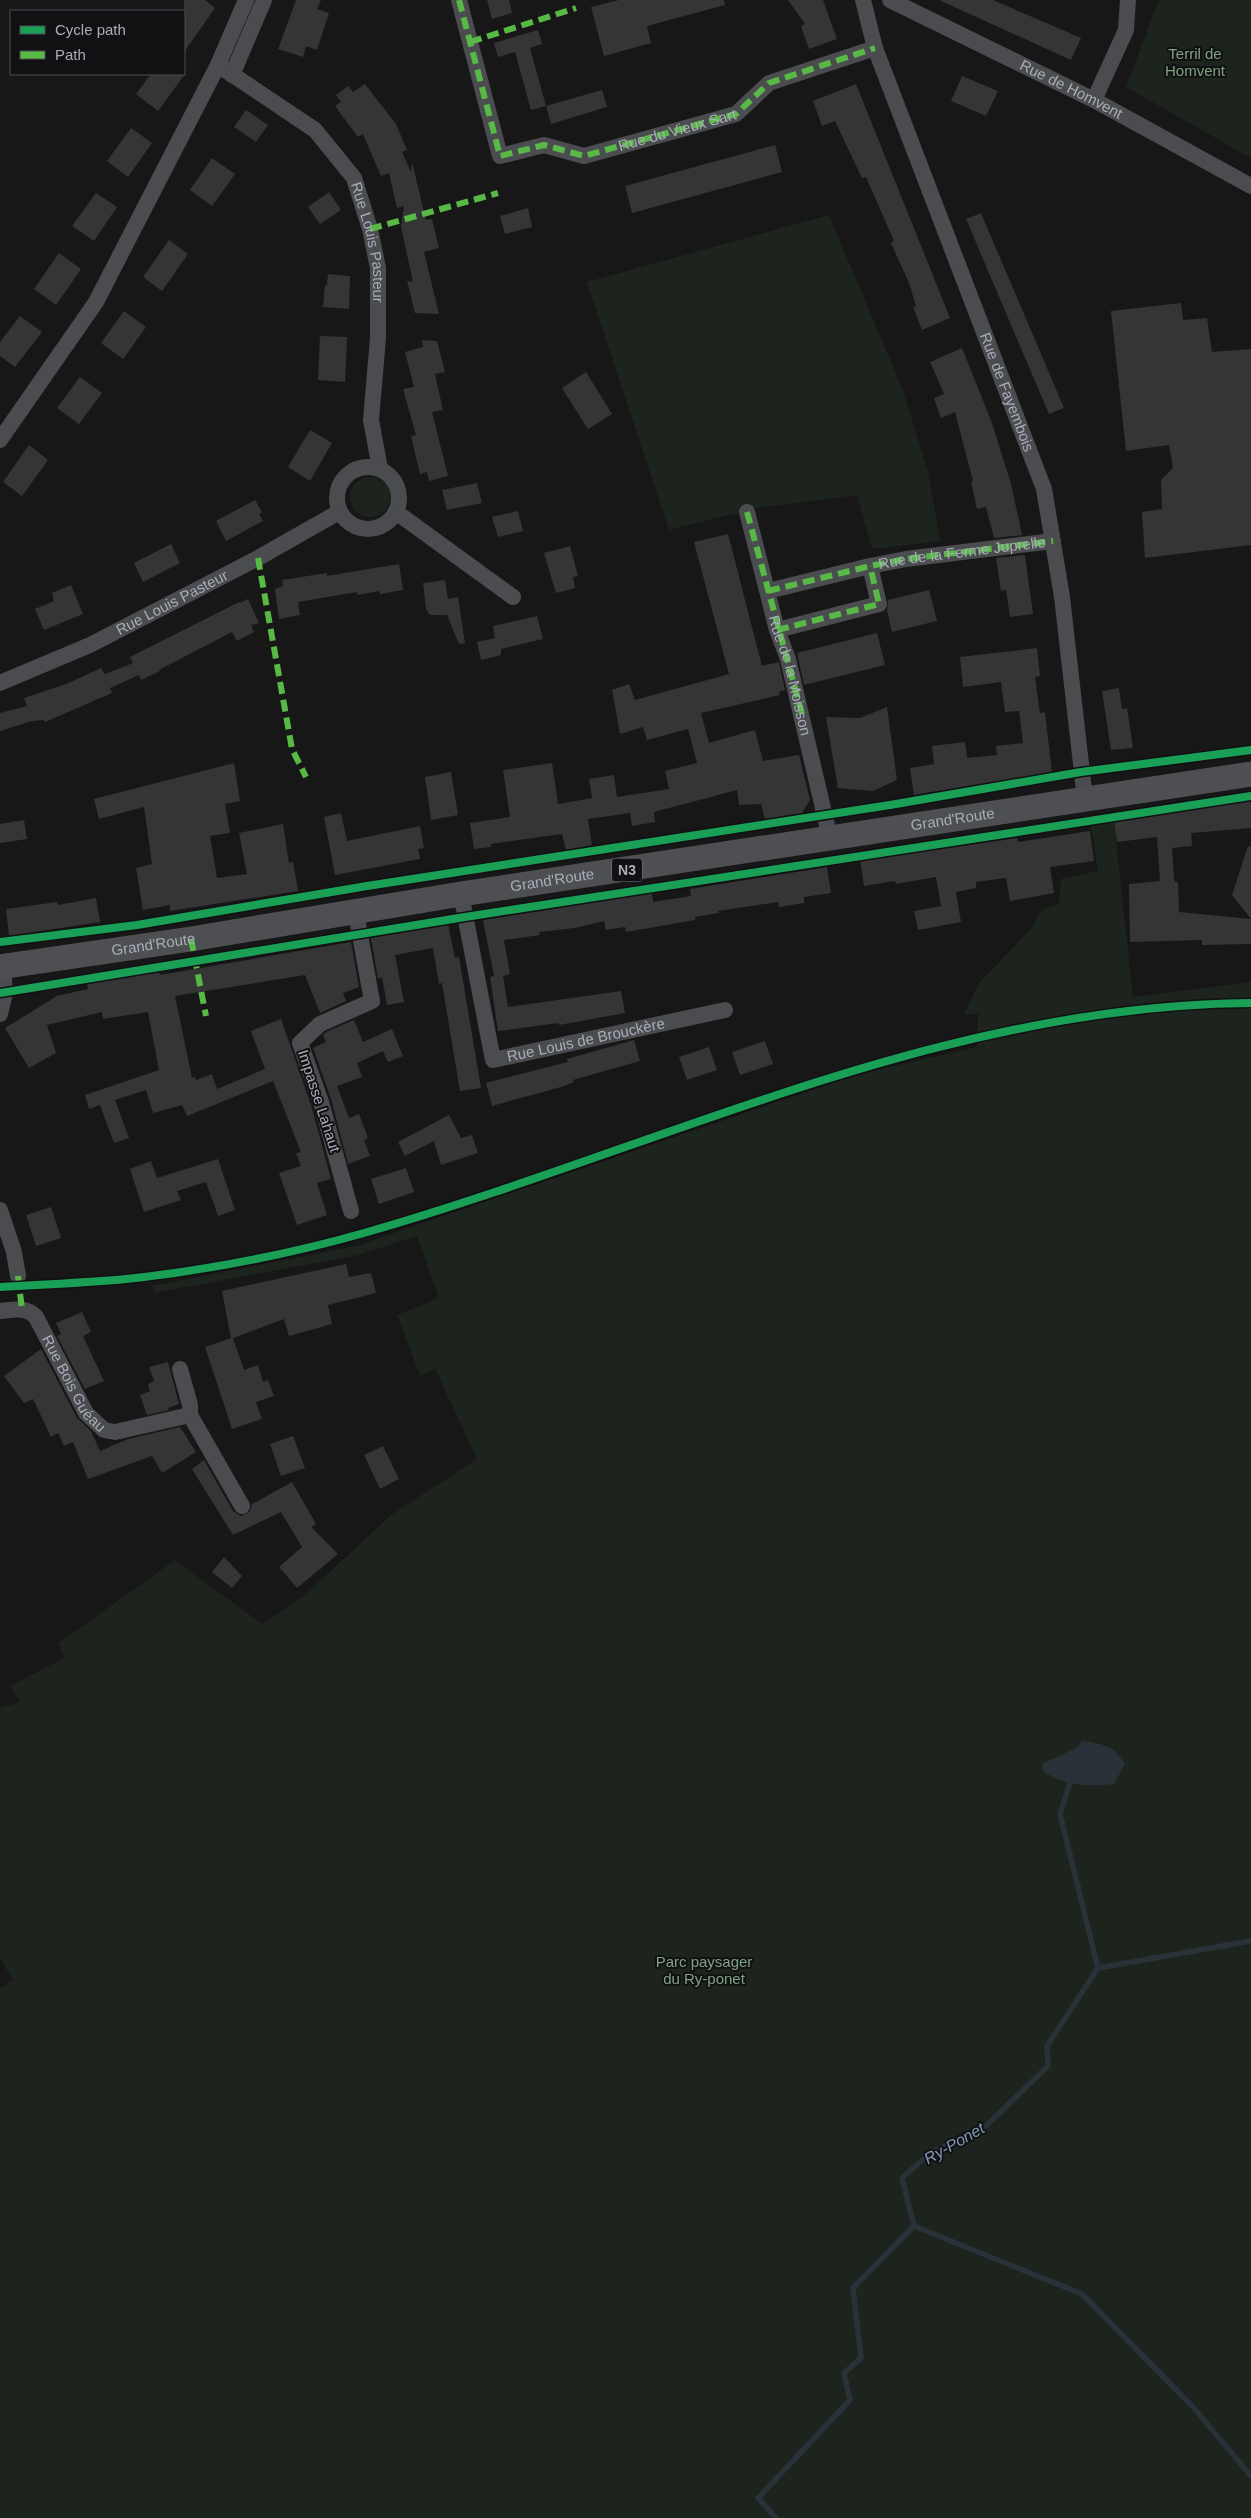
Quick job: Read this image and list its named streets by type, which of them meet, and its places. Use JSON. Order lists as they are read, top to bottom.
{
  "streets": {
    "main road": ["Grand'Route", "N3"],
    "street": [
      "Rue de Homvent",
      "Rue du Vieux Sart",
      "Rue Louis Pasteur",
      "Rue de Fayembois",
      "Rue de la Ferme Juprelle",
      "Rue de la Moisson",
      "Rue Louis de Brouckère",
      "Impasse Lahaut",
      "Rue Bois Guéau"
    ]
  },
  "crossings": [
    ["Rue du Vieux Sart", "Rue de Fayembois"],
    ["Rue de Fayembois", "Rue de la Ferme Juprelle"],
    ["Rue de Fayembois", "Grand'Route"],
    ["Rue de la Ferme Juprelle", "Rue de la Moisson"],
    ["Rue de la Moisson", "Grand'Route"],
    ["Grand'Route", "Rue Louis de Brouckère"],
    ["Grand'Route", "Impasse Lahaut"]
  ],
  "water": ["Ry-Ponet"],
  "parks": ["Terril de Homvent", "Parc paysager du Ry-ponet"],
  "legend": ["Cycle path", "Path"]
}
